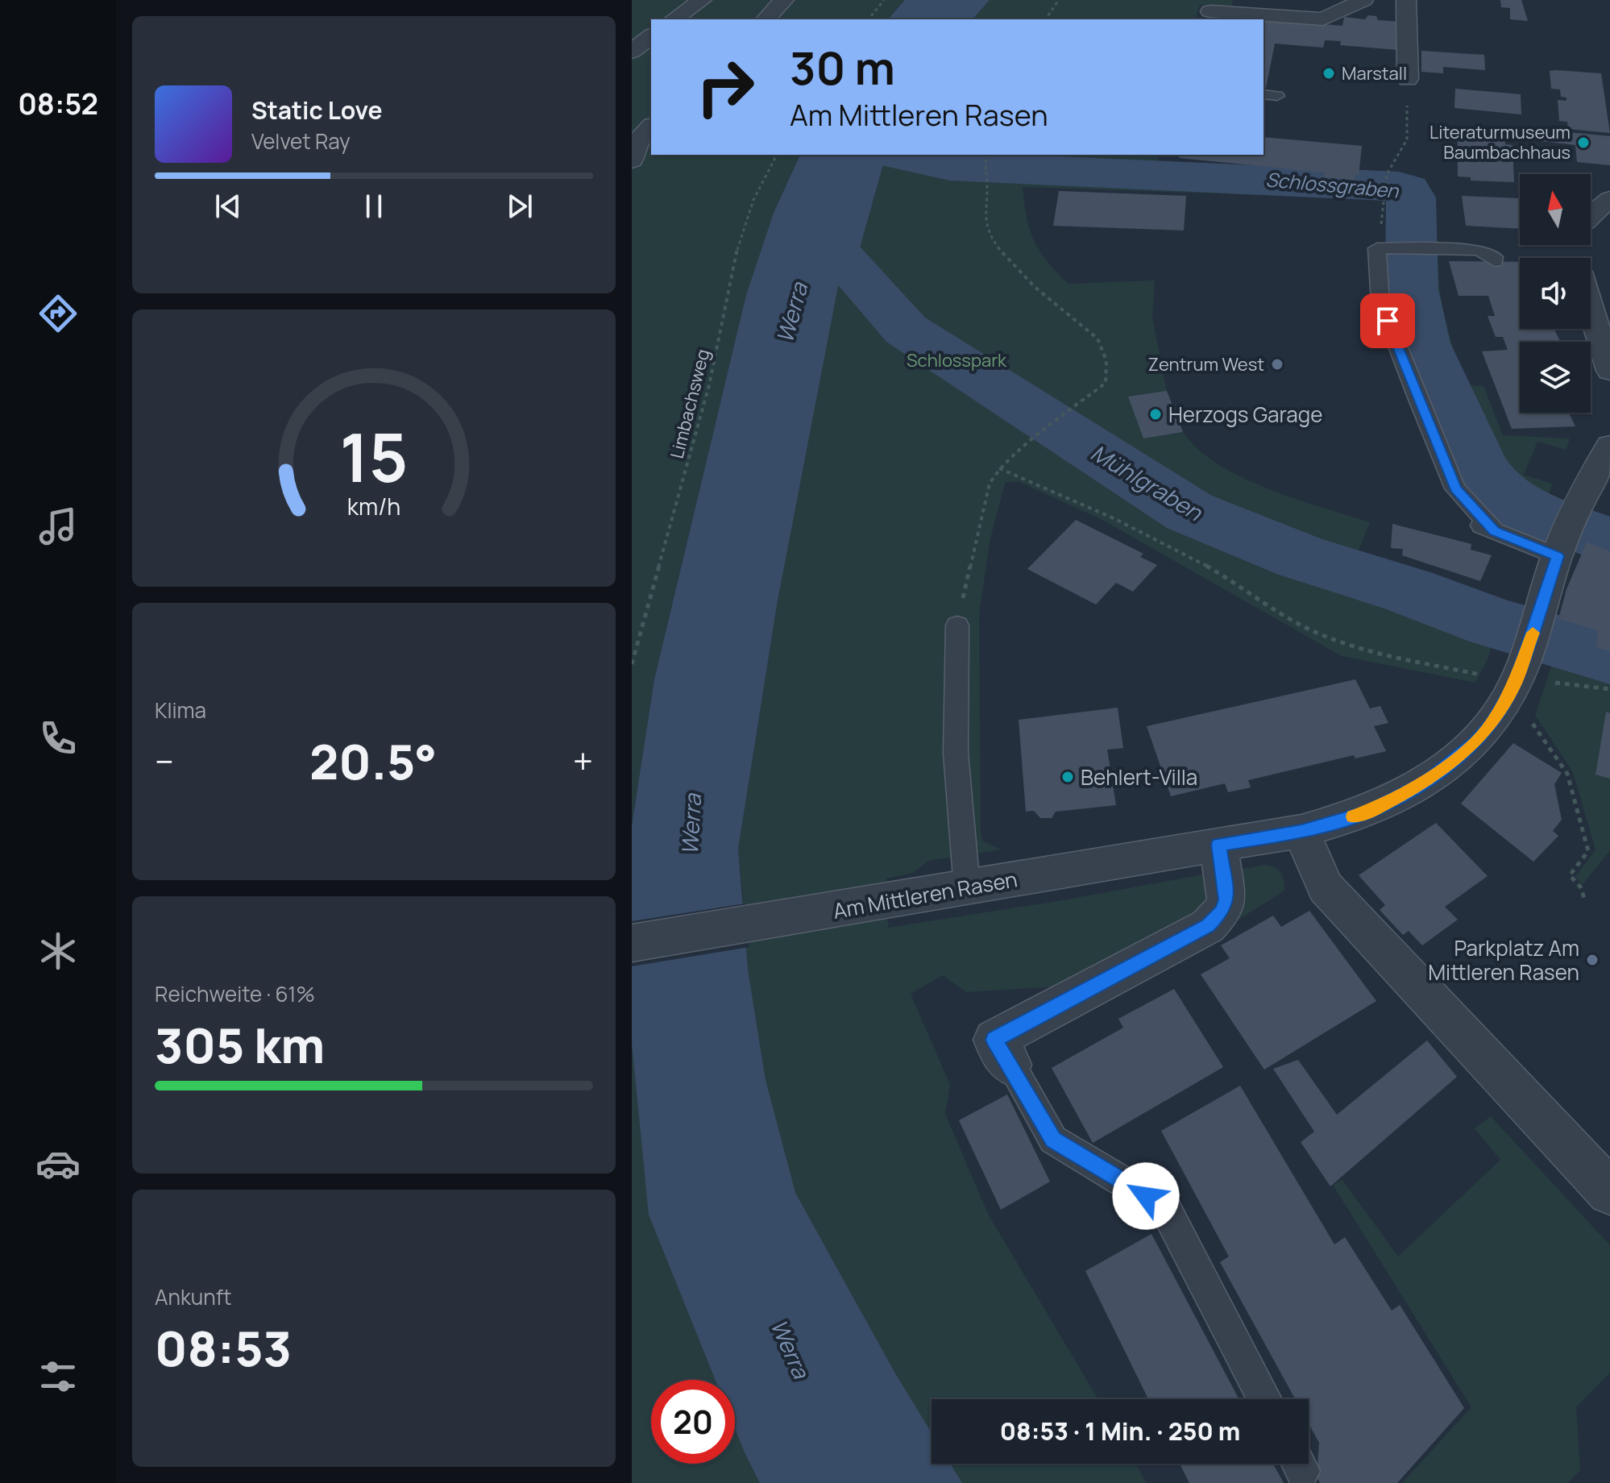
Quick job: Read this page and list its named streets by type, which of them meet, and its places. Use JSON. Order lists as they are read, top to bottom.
{
  "streets": {
    "street": ["Am Mittleren Rasen"],
    "path": ["Limbachsweg"]
  },
  "water": ["Schlossgraben", "Werra", "Mühlgraben"],
  "parks": ["Schlosspark"],
  "places": [
    "Marstall",
    "Literaturmuseum Baumbachhaus",
    "Zentrum West",
    "Herzogs Garage",
    "Behlert-Villa",
    "Parkplatz Am Mittleren Rasen"
  ],
  "north": "top",
  "page": {
    "tabs": "08:52",
    "turn": ["30 m", "Am Mittleren Rasen"],
    "song": ["Static Love", "Velvet Ray"],
    "tile": [
      "Klima",
      ["Reichweite · 61%", "305 km"],
      ["Ankunft", "08:53"]
    ],
    "heat": ["−", "20.5°", "+"],
    "limit": "20",
    "trip": "08:53 · 1 Min. · 250 m",
    "gauge": ["15", "km/h"]
  }
}
